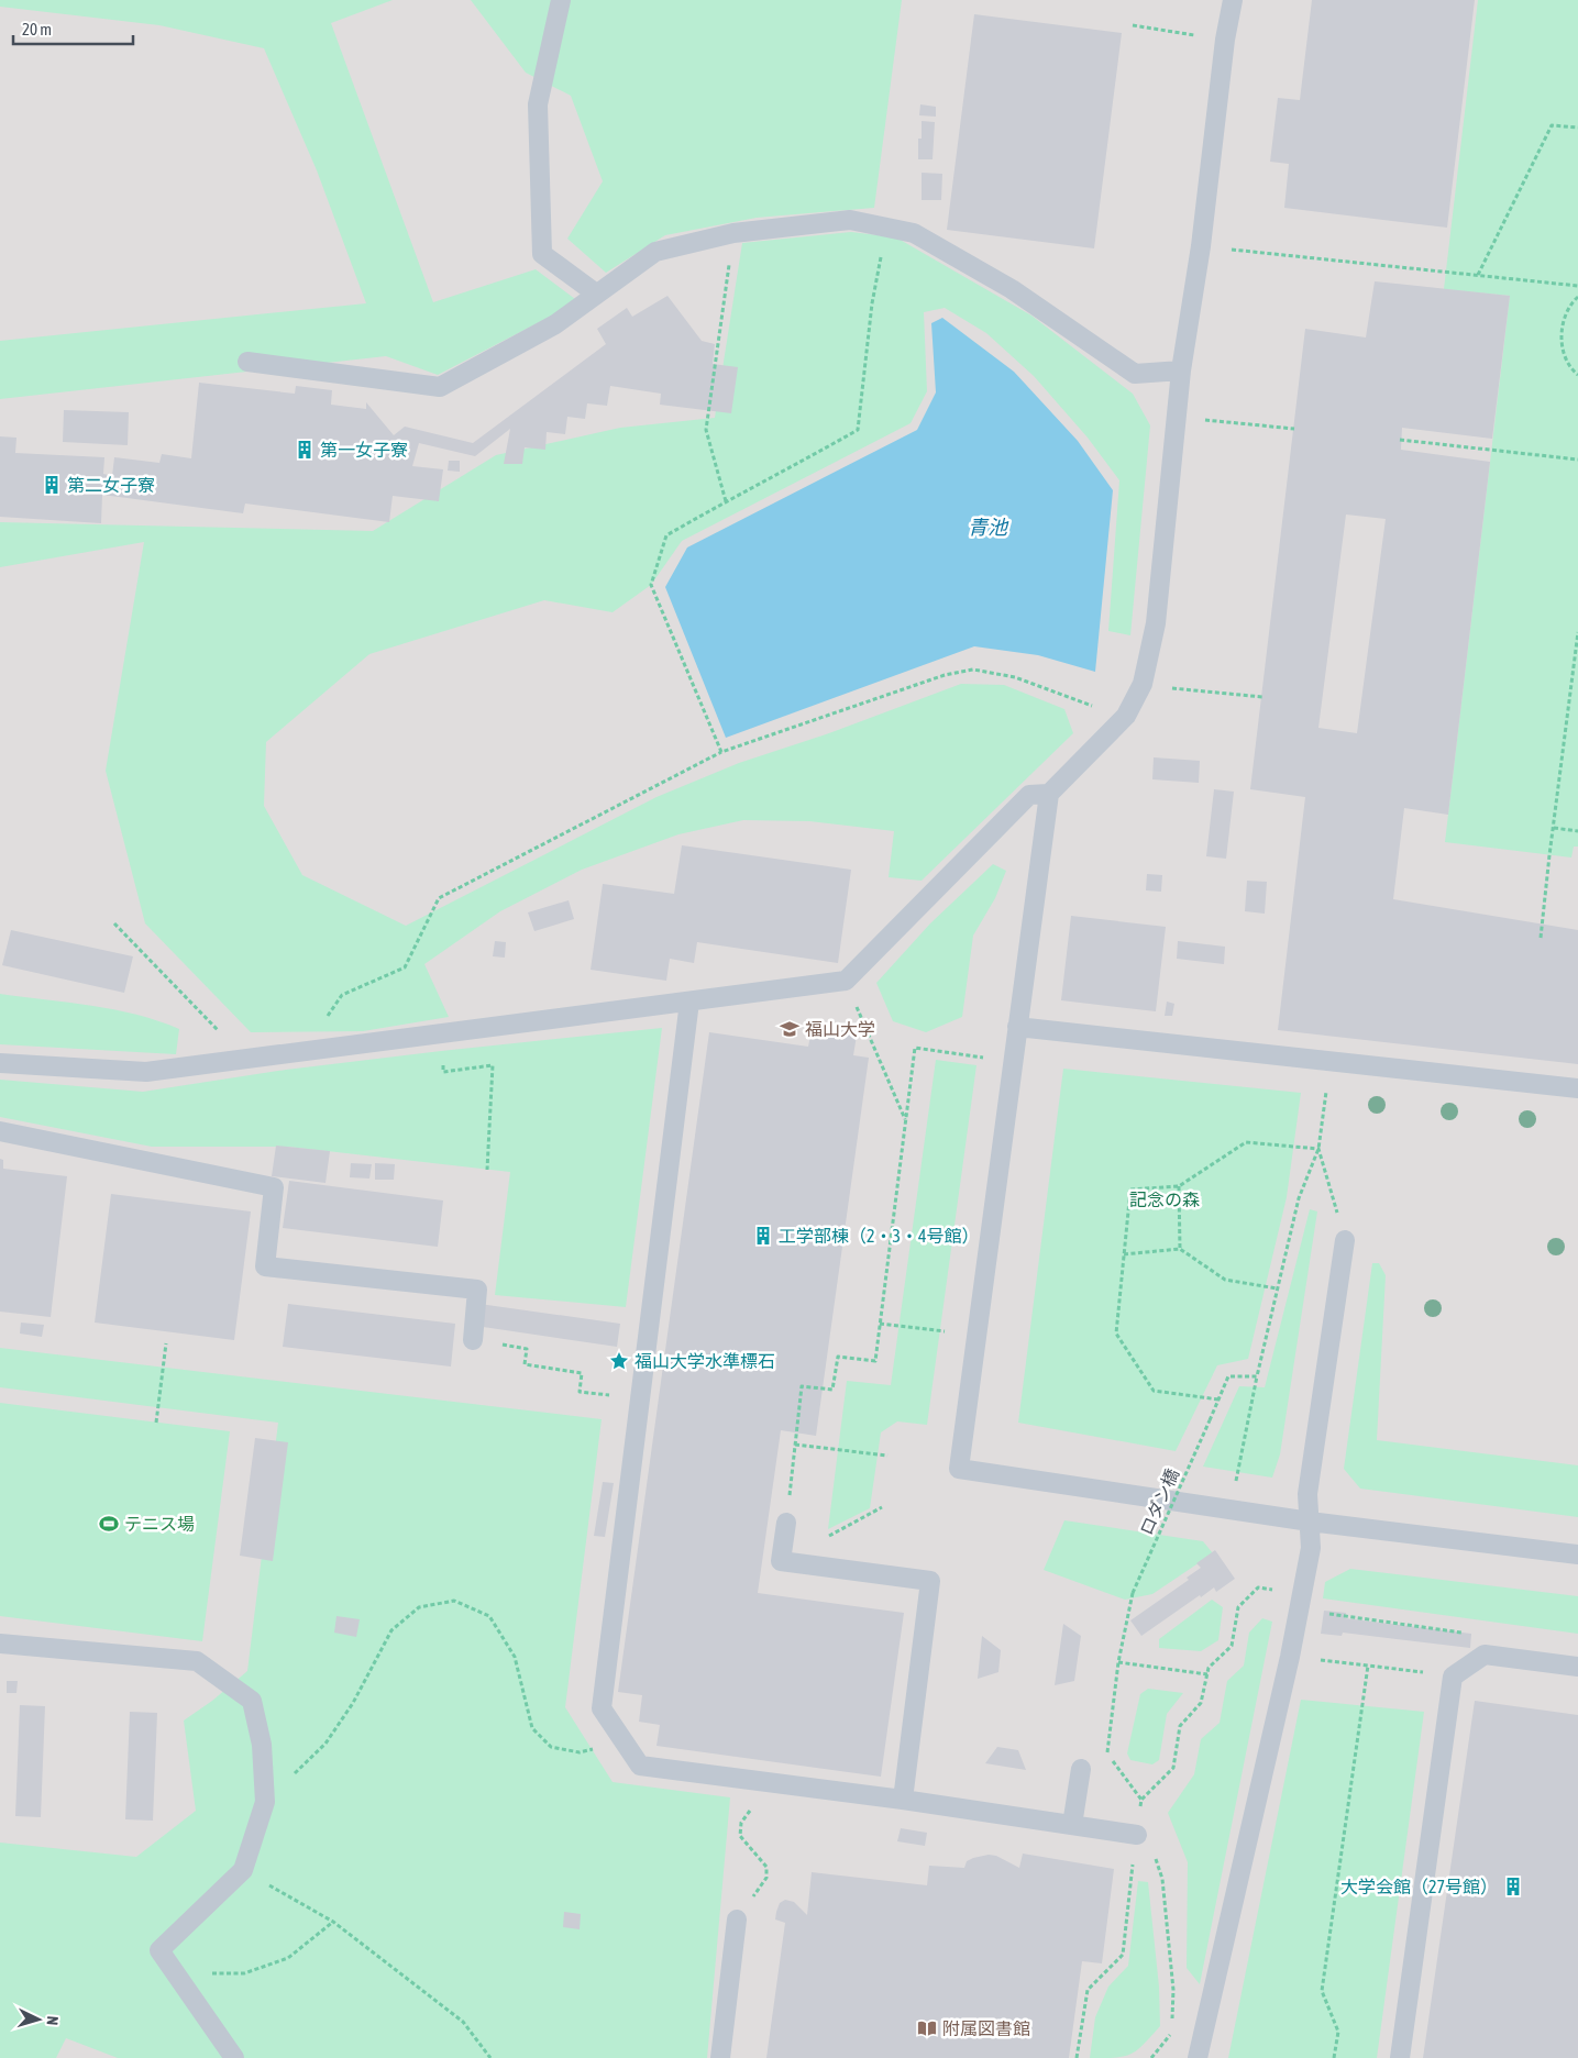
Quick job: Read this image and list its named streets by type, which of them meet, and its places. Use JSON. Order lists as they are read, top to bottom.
{
  "streets": {
    "path": ["ロダン橋"]
  },
  "water": ["青池"],
  "parks": ["記念の森"],
  "places": {
    "building": [
      "第一女子寮",
      "第二女子寮",
      "工学部棟（2・3・4号館）",
      "大学会館（27号館）"
    ],
    "school or university": ["福山大学"],
    "place": ["福山大学水準標石"],
    "sports": ["テニス場"],
    "library": ["附属図書館"]
  },
  "scale_bar": "20 m",
  "north": "right"
}
